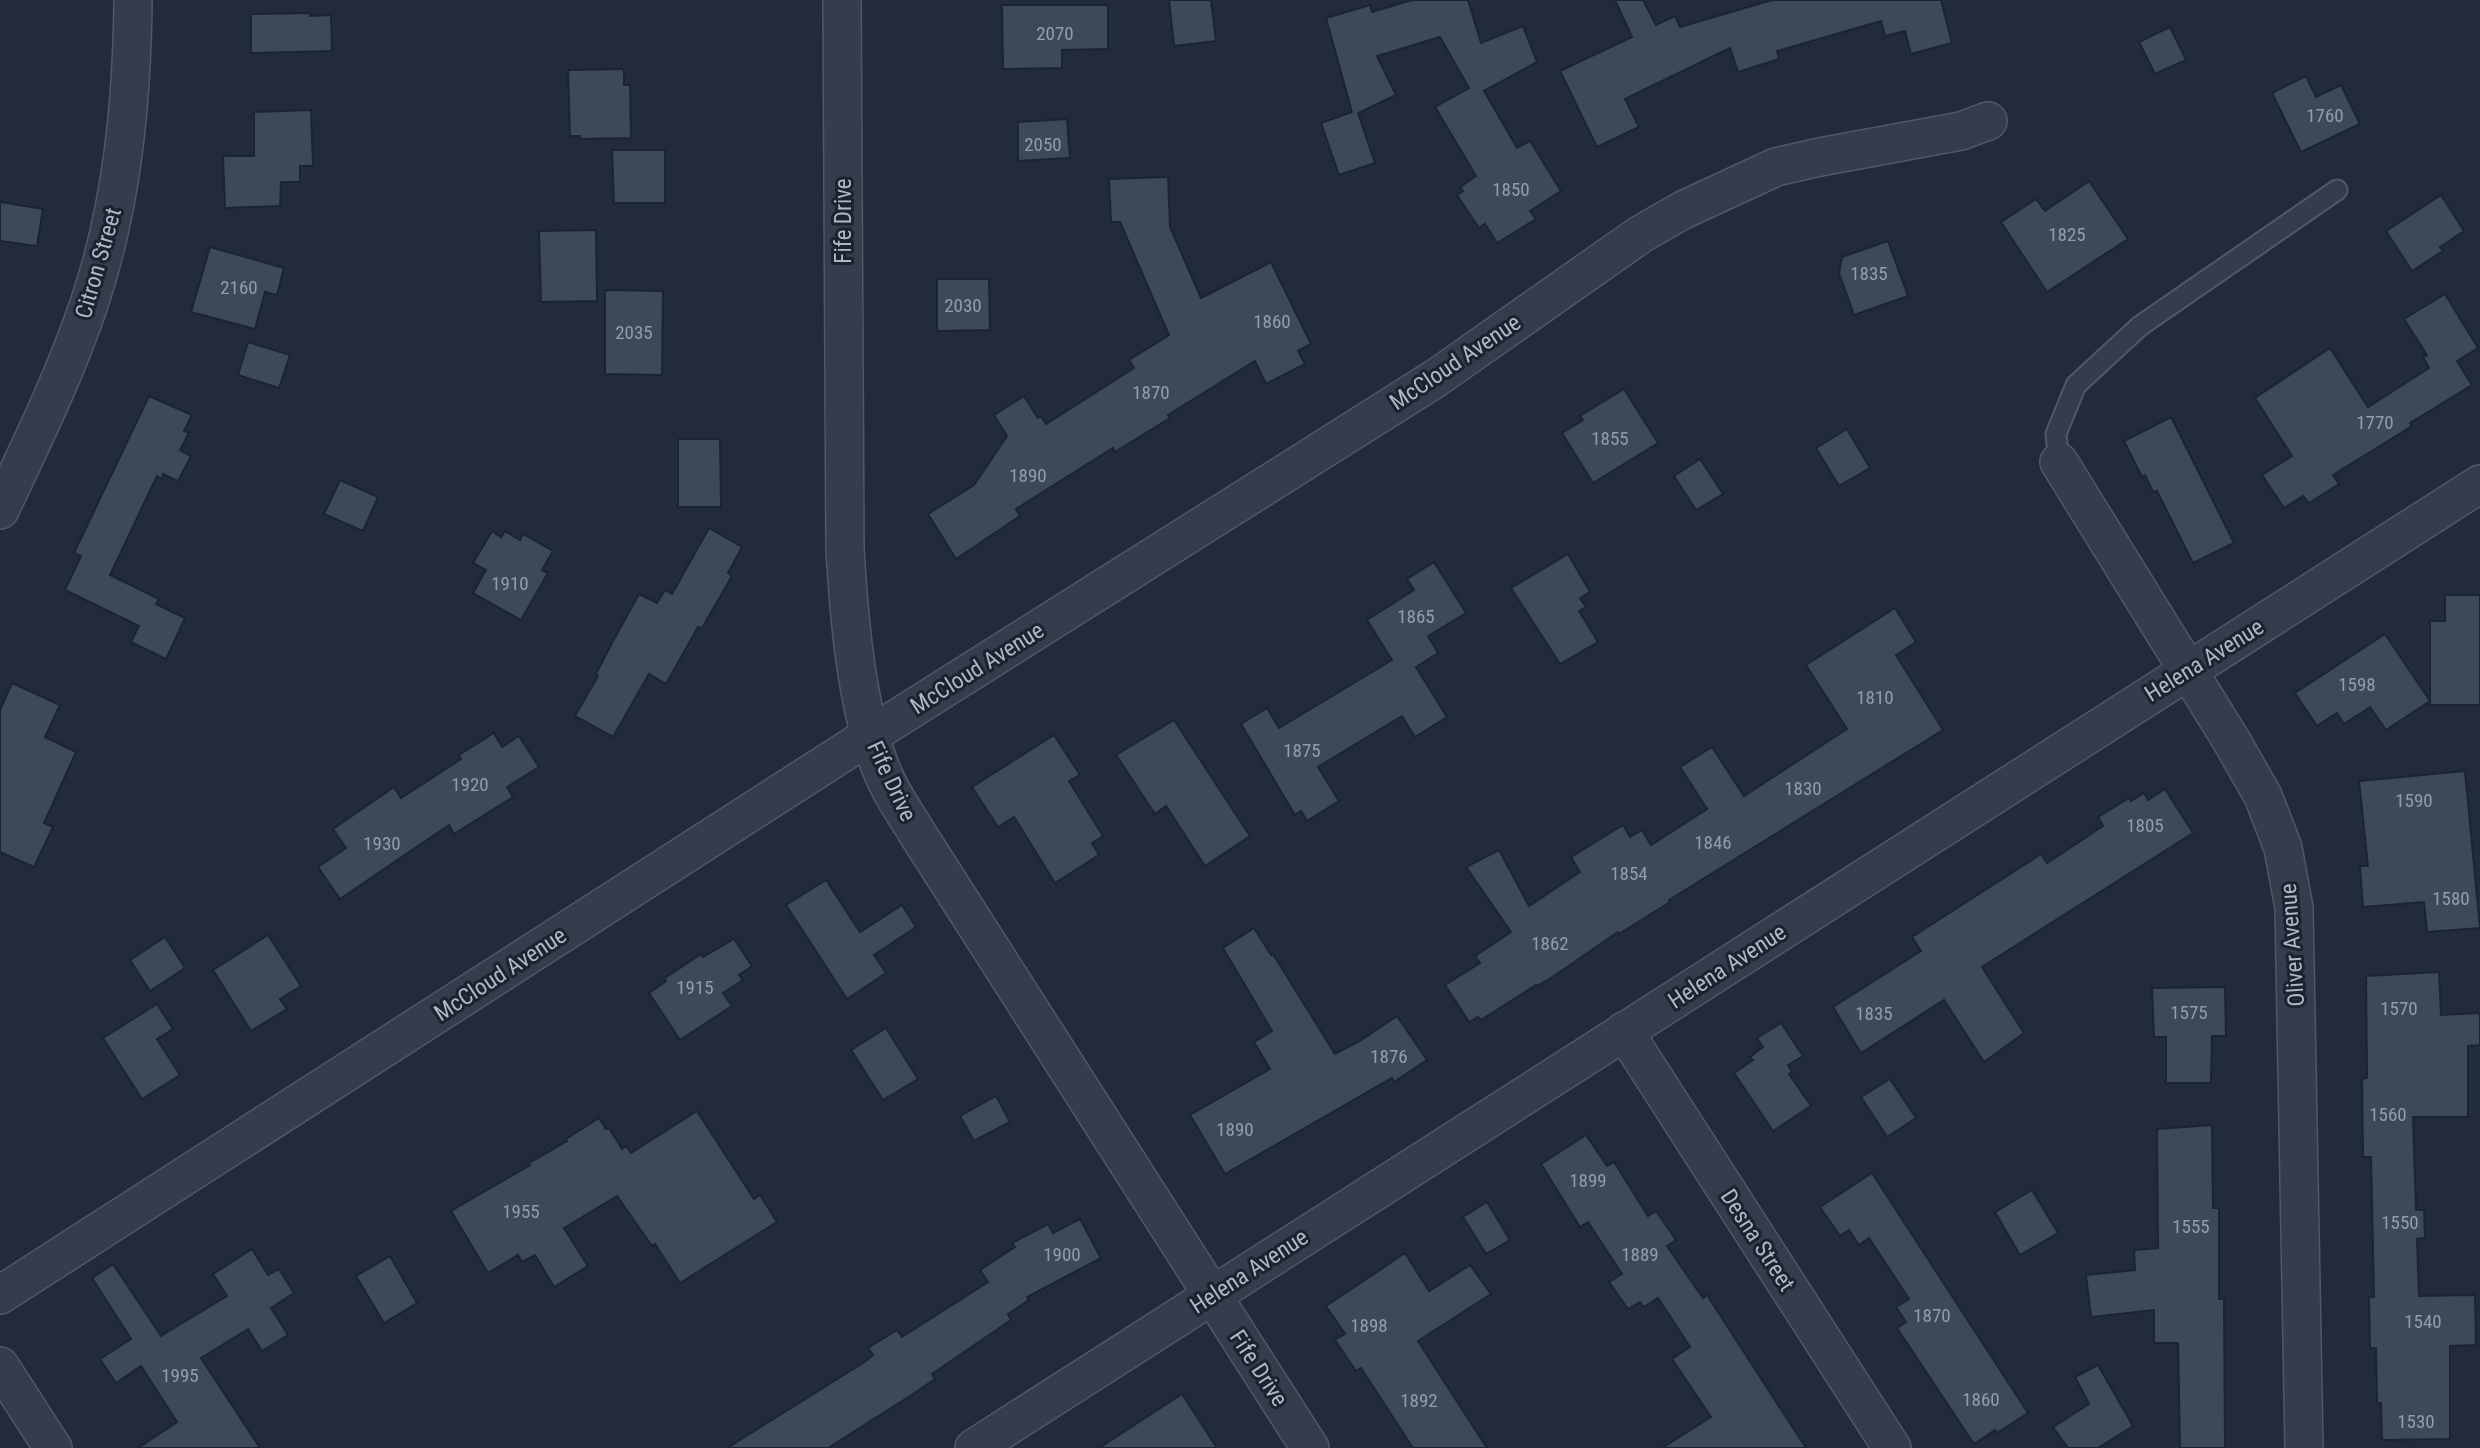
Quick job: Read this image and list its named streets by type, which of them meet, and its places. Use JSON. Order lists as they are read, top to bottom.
{
  "streets": {
    "street": [
      "Fife Drive",
      "Citron Street",
      "McCloud Avenue",
      "Helena Avenue",
      "Oliver Avenue",
      "Desna Street"
    ]
  },
  "crossings": [
    ["Fife Drive", "McCloud Avenue"],
    ["Fife Drive", "Helena Avenue"],
    ["Helena Avenue", "Oliver Avenue"],
    ["Helena Avenue", "Desna Street"]
  ],
  "house_numbers": [
    "2070",
    "1760",
    "2050",
    "1850",
    "1825",
    "1835",
    "2160",
    "2030",
    "1860",
    "2035",
    "1870",
    "1770",
    "1855",
    "1890",
    "1910",
    "1865",
    "1598",
    "1810",
    "1875",
    "1920",
    "1830",
    "1590",
    "1805",
    "1846",
    "1930",
    "1854",
    "1580",
    "1862",
    "1915",
    "1570",
    "1575",
    "1835",
    "1876",
    "1560",
    "1890",
    "1899",
    "1955",
    "1550",
    "1555",
    "1900",
    "1889",
    "1870",
    "1540",
    "1898",
    "1995",
    "1860",
    "1892",
    "1530"
  ]
}
